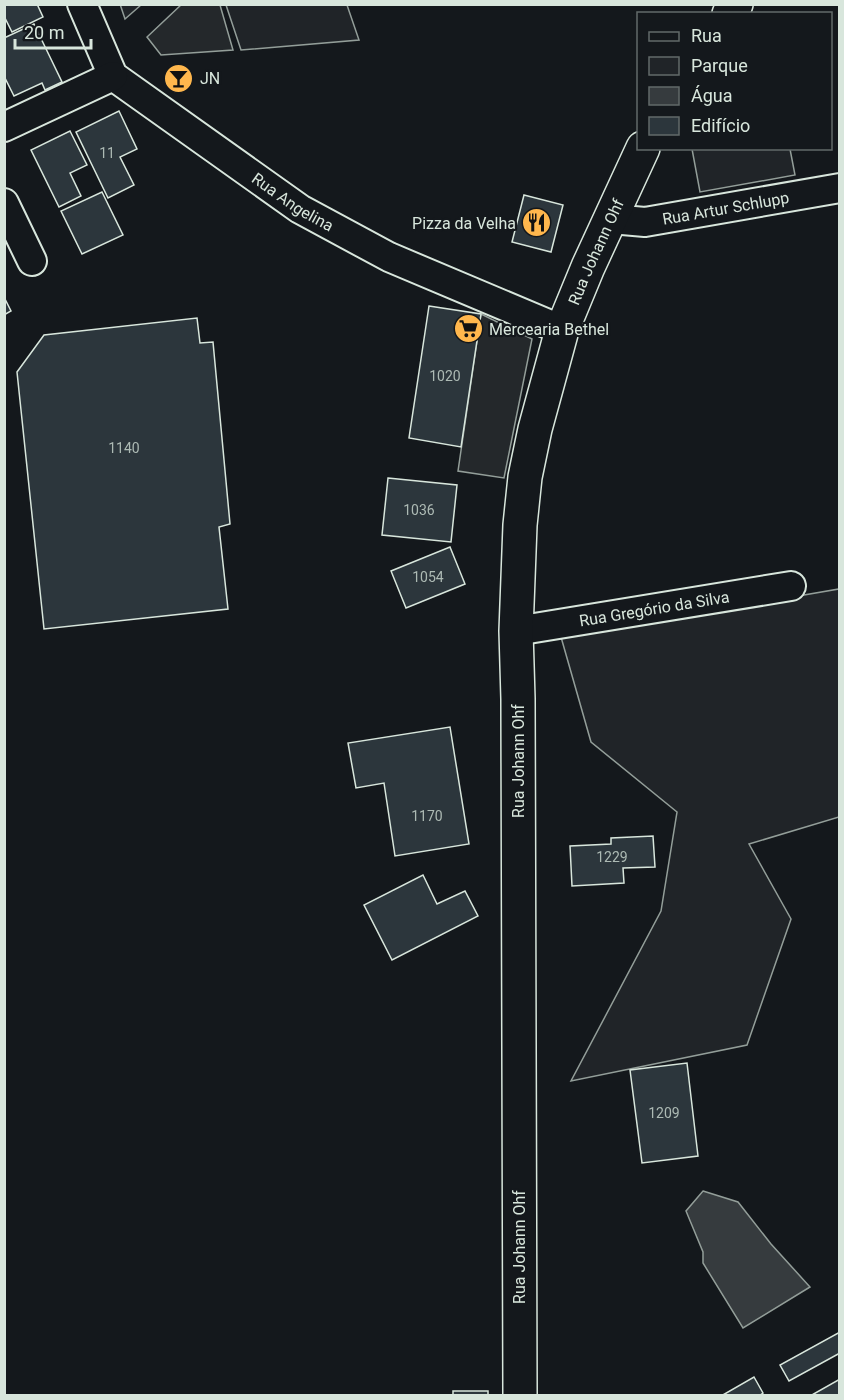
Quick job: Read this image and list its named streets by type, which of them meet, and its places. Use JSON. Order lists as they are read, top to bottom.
{
  "streets": {
    "main road": ["Rua Johann Ohf"],
    "street": ["Rua Angelina", "Rua Artur Schlupp", "Rua Gregório da Silva"]
  },
  "crossings": [
    ["Rua Angelina", "Rua Johann Ohf"],
    ["Rua Artur Schlupp", "Rua Johann Ohf"],
    ["Rua Johann Ohf", "Rua Gregório da Silva"]
  ],
  "places": {
    "bar": ["JN"],
    "restaurant": ["Pizza da Velha"],
    "supermarket": ["Mercearia Bethel"]
  },
  "house_numbers": [
    "11",
    "1020",
    "1140",
    "1036",
    "1054",
    "1170",
    "1229",
    "1209"
  ],
  "legend": [
    "Rua",
    "Parque",
    "Água",
    "Edifício"
  ],
  "scale_bar": "20 m"
}
